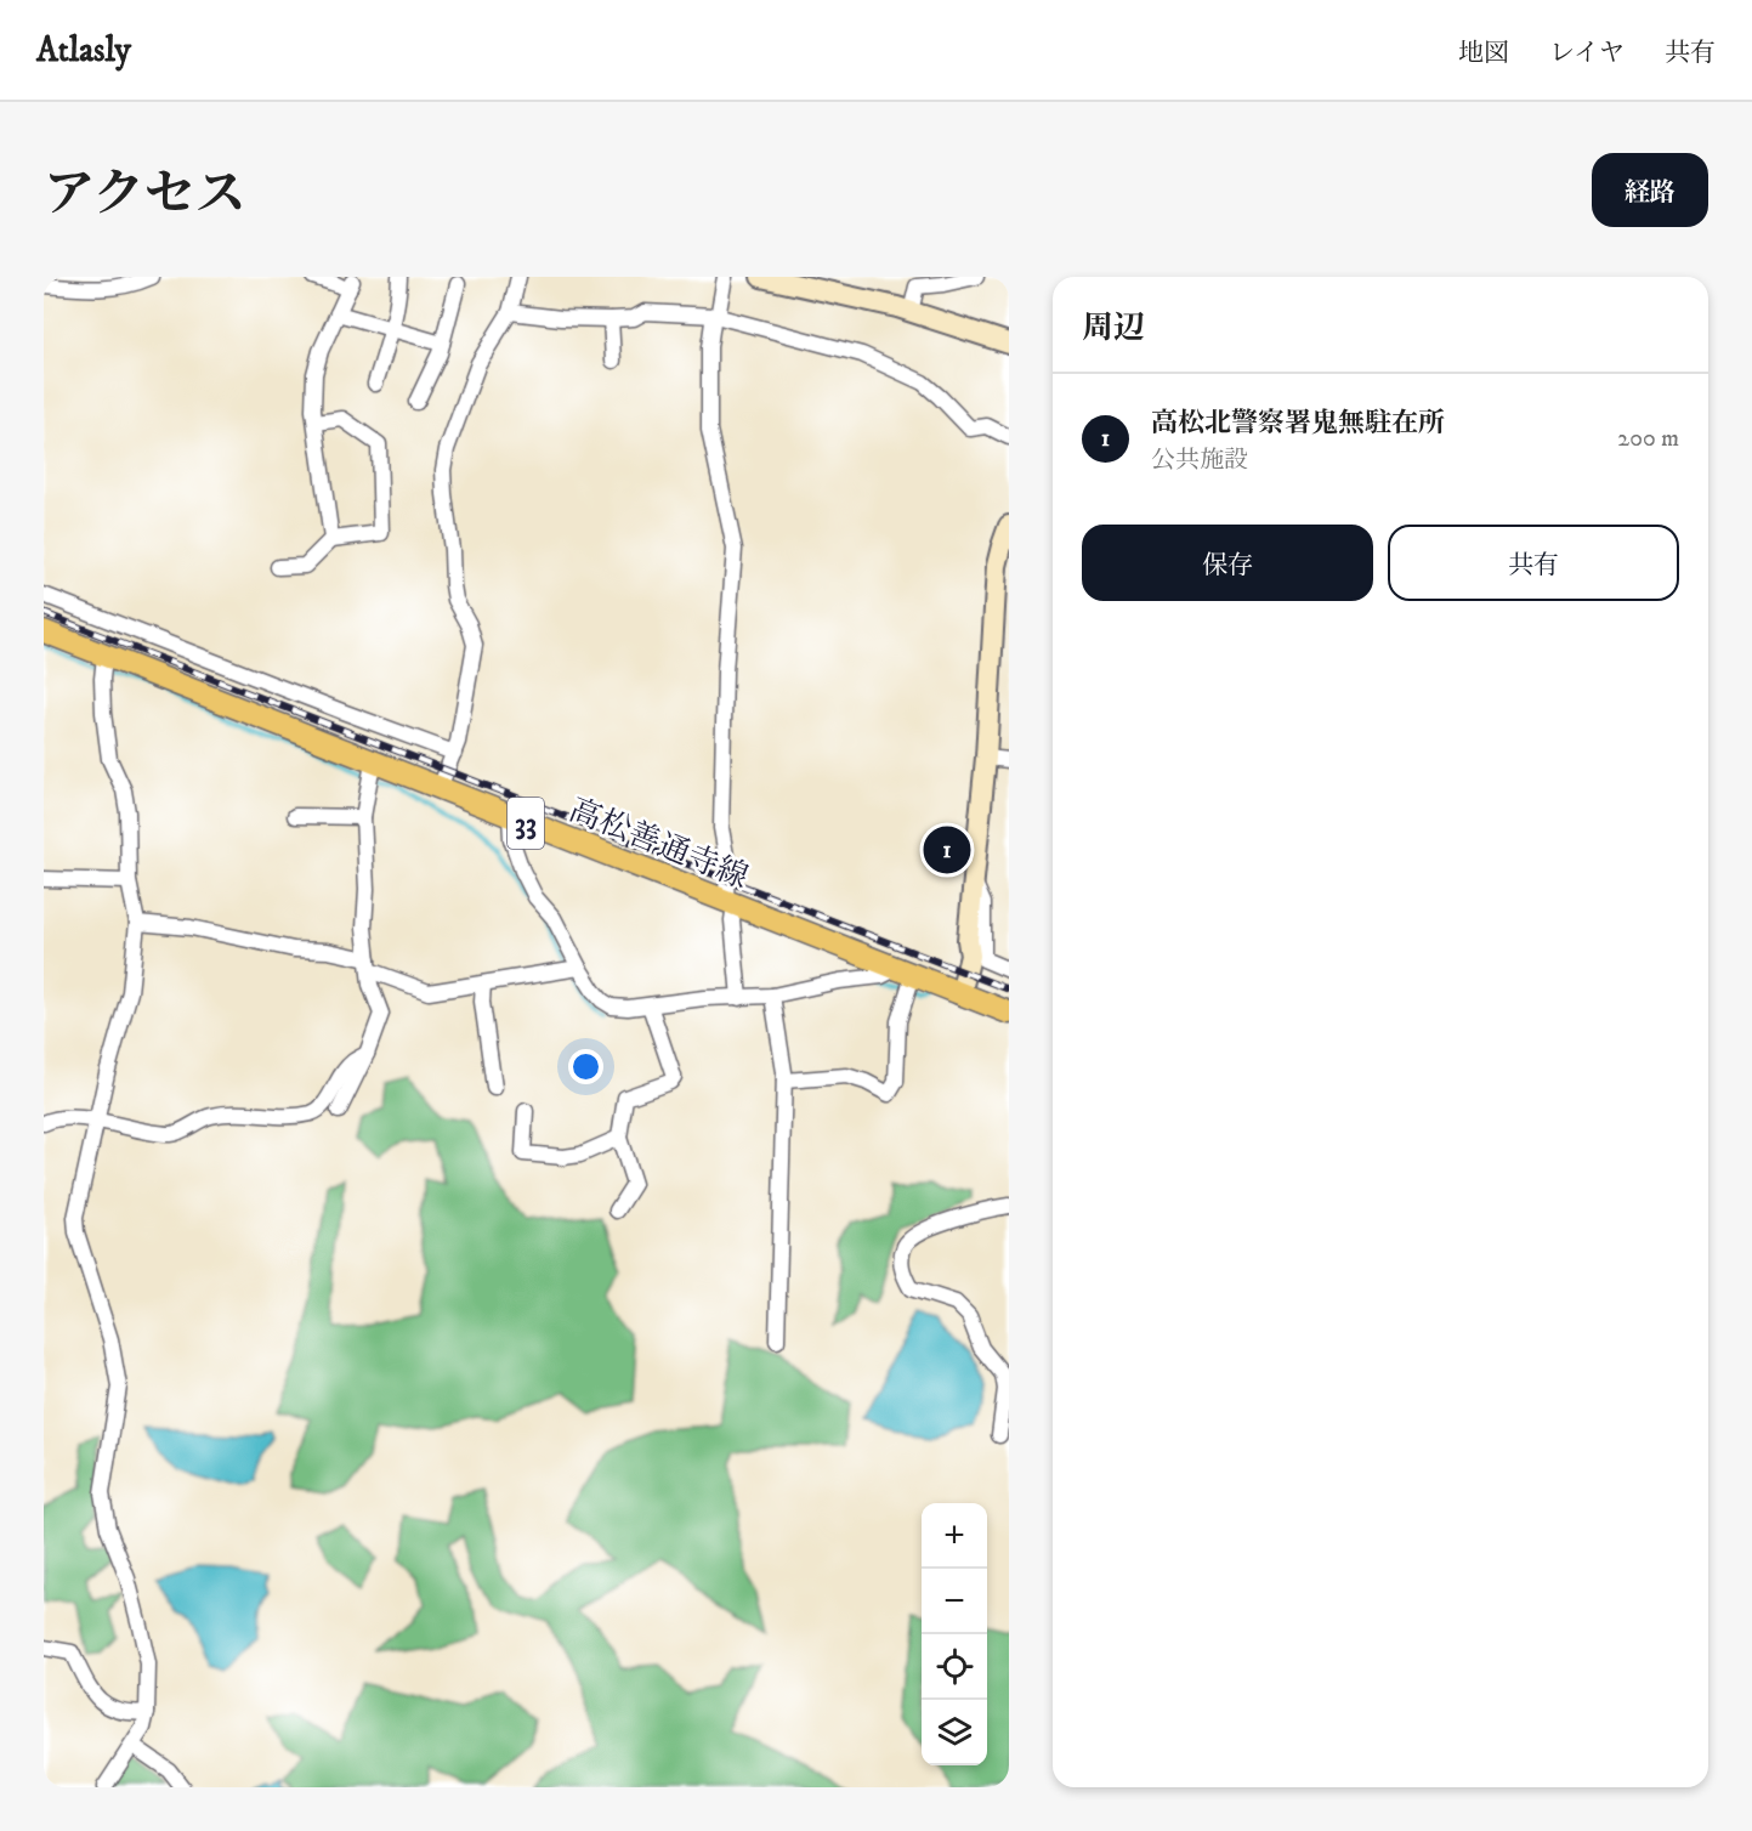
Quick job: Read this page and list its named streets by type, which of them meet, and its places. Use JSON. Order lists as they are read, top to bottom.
{
  "streets": {
    "main road": ["33", "高松善通寺線"]
  },
  "page": {
    "header": "Atlasly",
    "nav": ["地図", "レイヤ", "共有"],
    "title": "アクセス",
    "buttons": [
      "経路",
      ["保存", "共有"]
    ],
    "heading": "周辺",
    "list": [
      {
        "mark": "1",
        "name": "高松北警察署鬼無駐在所",
        "note": "公共施設",
        "value": "200 m"
      }
    ],
    "pins": "1",
    "map_buttons": ["+", "−"]
  }
}
